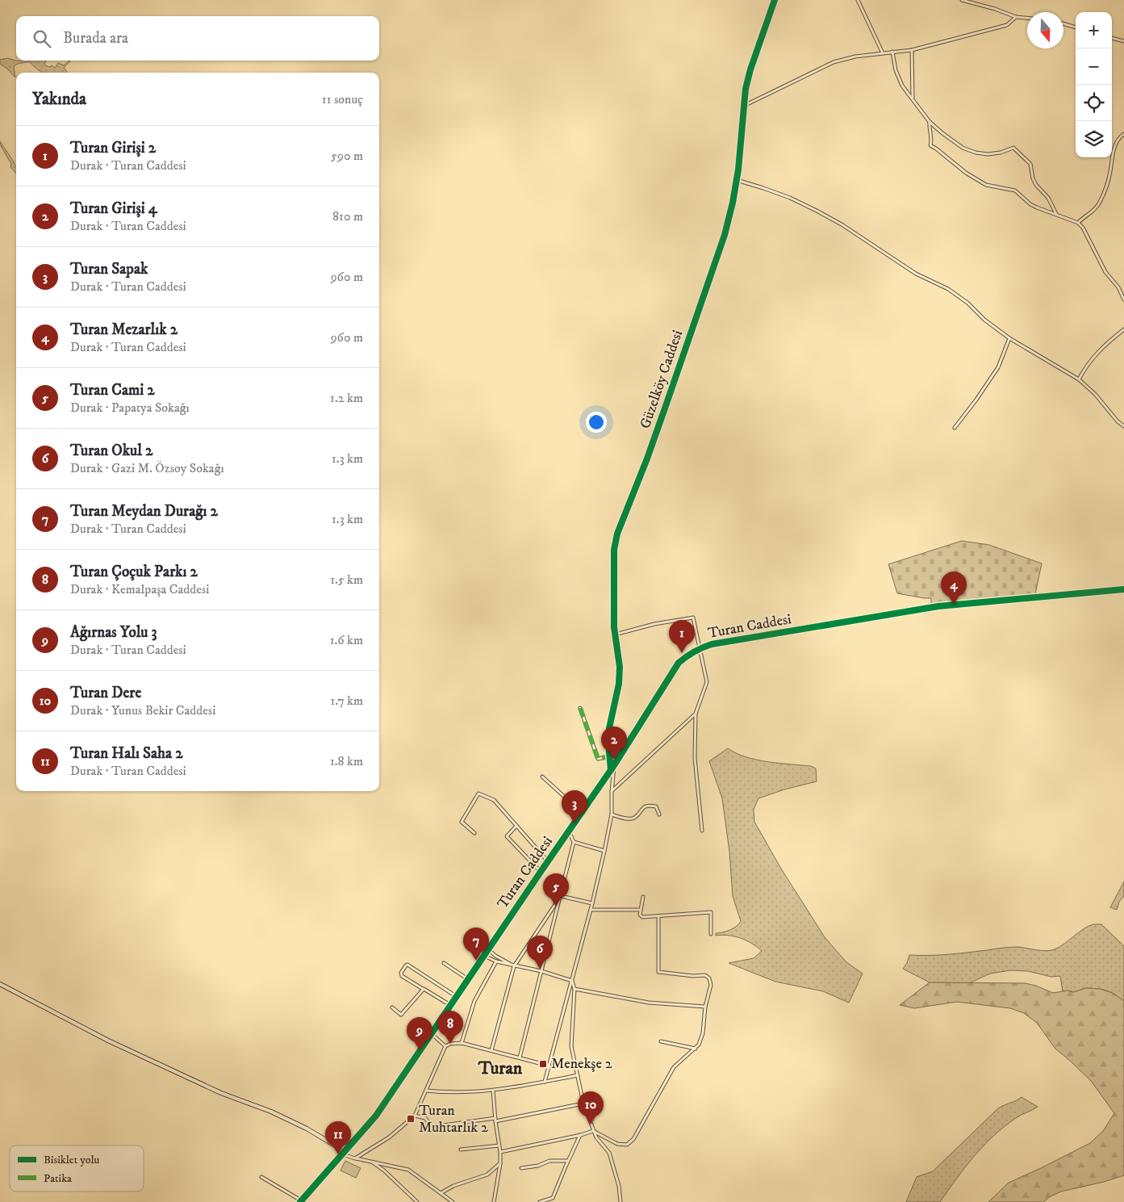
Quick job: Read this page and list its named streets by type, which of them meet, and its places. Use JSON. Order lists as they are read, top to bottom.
{
  "streets": {
    "street": ["Güzelköy Caddesi", "Turan Caddesi"]
  },
  "crossings": [
    ["Güzelköy Caddesi", "Turan Caddesi"]
  ],
  "districts": ["Turan"],
  "places": {
    "transit": ["Menekşe 2", "Turan Muhtarlık 2"]
  },
  "legend": ["Bisiklet yolu", "Patika"],
  "north": "bottom",
  "page": {
    "map_buttons": ["+", "−"],
    "search": "Burada ara",
    "heading": ["Yakında", "11 sonuç"],
    "list": [
      {
        "mark": "1",
        "name": "Turan Girişi 2",
        "note": "Durak · Turan Caddesi",
        "value": "590 m"
      },
      {
        "mark": "2",
        "name": "Turan Girişi 4",
        "note": "Durak · Turan Caddesi",
        "value": "810 m"
      },
      {
        "mark": "3",
        "name": "Turan Sapak",
        "note": "Durak · Turan Caddesi",
        "value": "960 m"
      },
      {
        "mark": "4",
        "name": "Turan Mezarlık 2",
        "note": "Durak · Turan Caddesi",
        "value": "960 m"
      },
      {
        "mark": "5",
        "name": "Turan Cami 2",
        "note": "Durak · Papatya Sokağı",
        "value": "1.2 km"
      },
      {
        "mark": "6",
        "name": "Turan Okul 2",
        "note": "Durak · Gazi M. Özsoy Sokağı",
        "value": "1.3 km"
      },
      {
        "mark": "7",
        "name": "Turan Meydan Durağı 2",
        "note": "Durak · Turan Caddesi",
        "value": "1.3 km"
      },
      {
        "mark": "8",
        "name": "Turan Çoçuk Parkı 2",
        "note": "Durak · Kemalpaşa Caddesi",
        "value": "1.5 km"
      },
      {
        "mark": "9",
        "name": "Ağırnas Yolu 3",
        "note": "Durak · Turan Caddesi",
        "value": "1.6 km"
      },
      {
        "mark": "10",
        "name": "Turan Dere",
        "note": "Durak · Yunus Bekir Caddesi",
        "value": "1.7 km"
      },
      {
        "mark": "11",
        "name": "Turan Halı Saha 2",
        "note": "Durak · Turan Caddesi",
        "value": "1.8 km"
      }
    ],
    "pins": [
      "4",
      "1",
      "2",
      "3",
      "5",
      "7",
      "6",
      "8",
      "9",
      "10",
      "11"
    ]
  }
}
